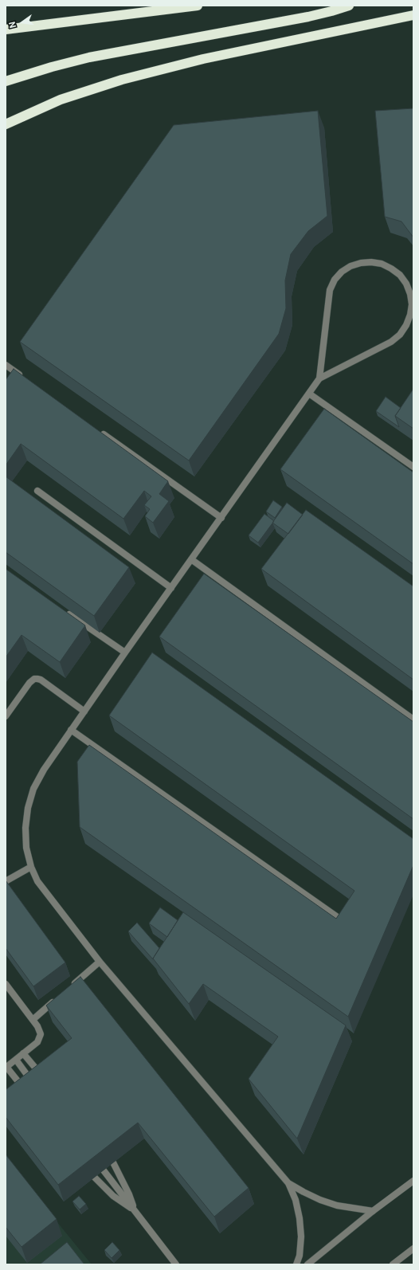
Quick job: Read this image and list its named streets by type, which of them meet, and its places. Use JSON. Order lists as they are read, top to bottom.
{
  "north": "left"
}
